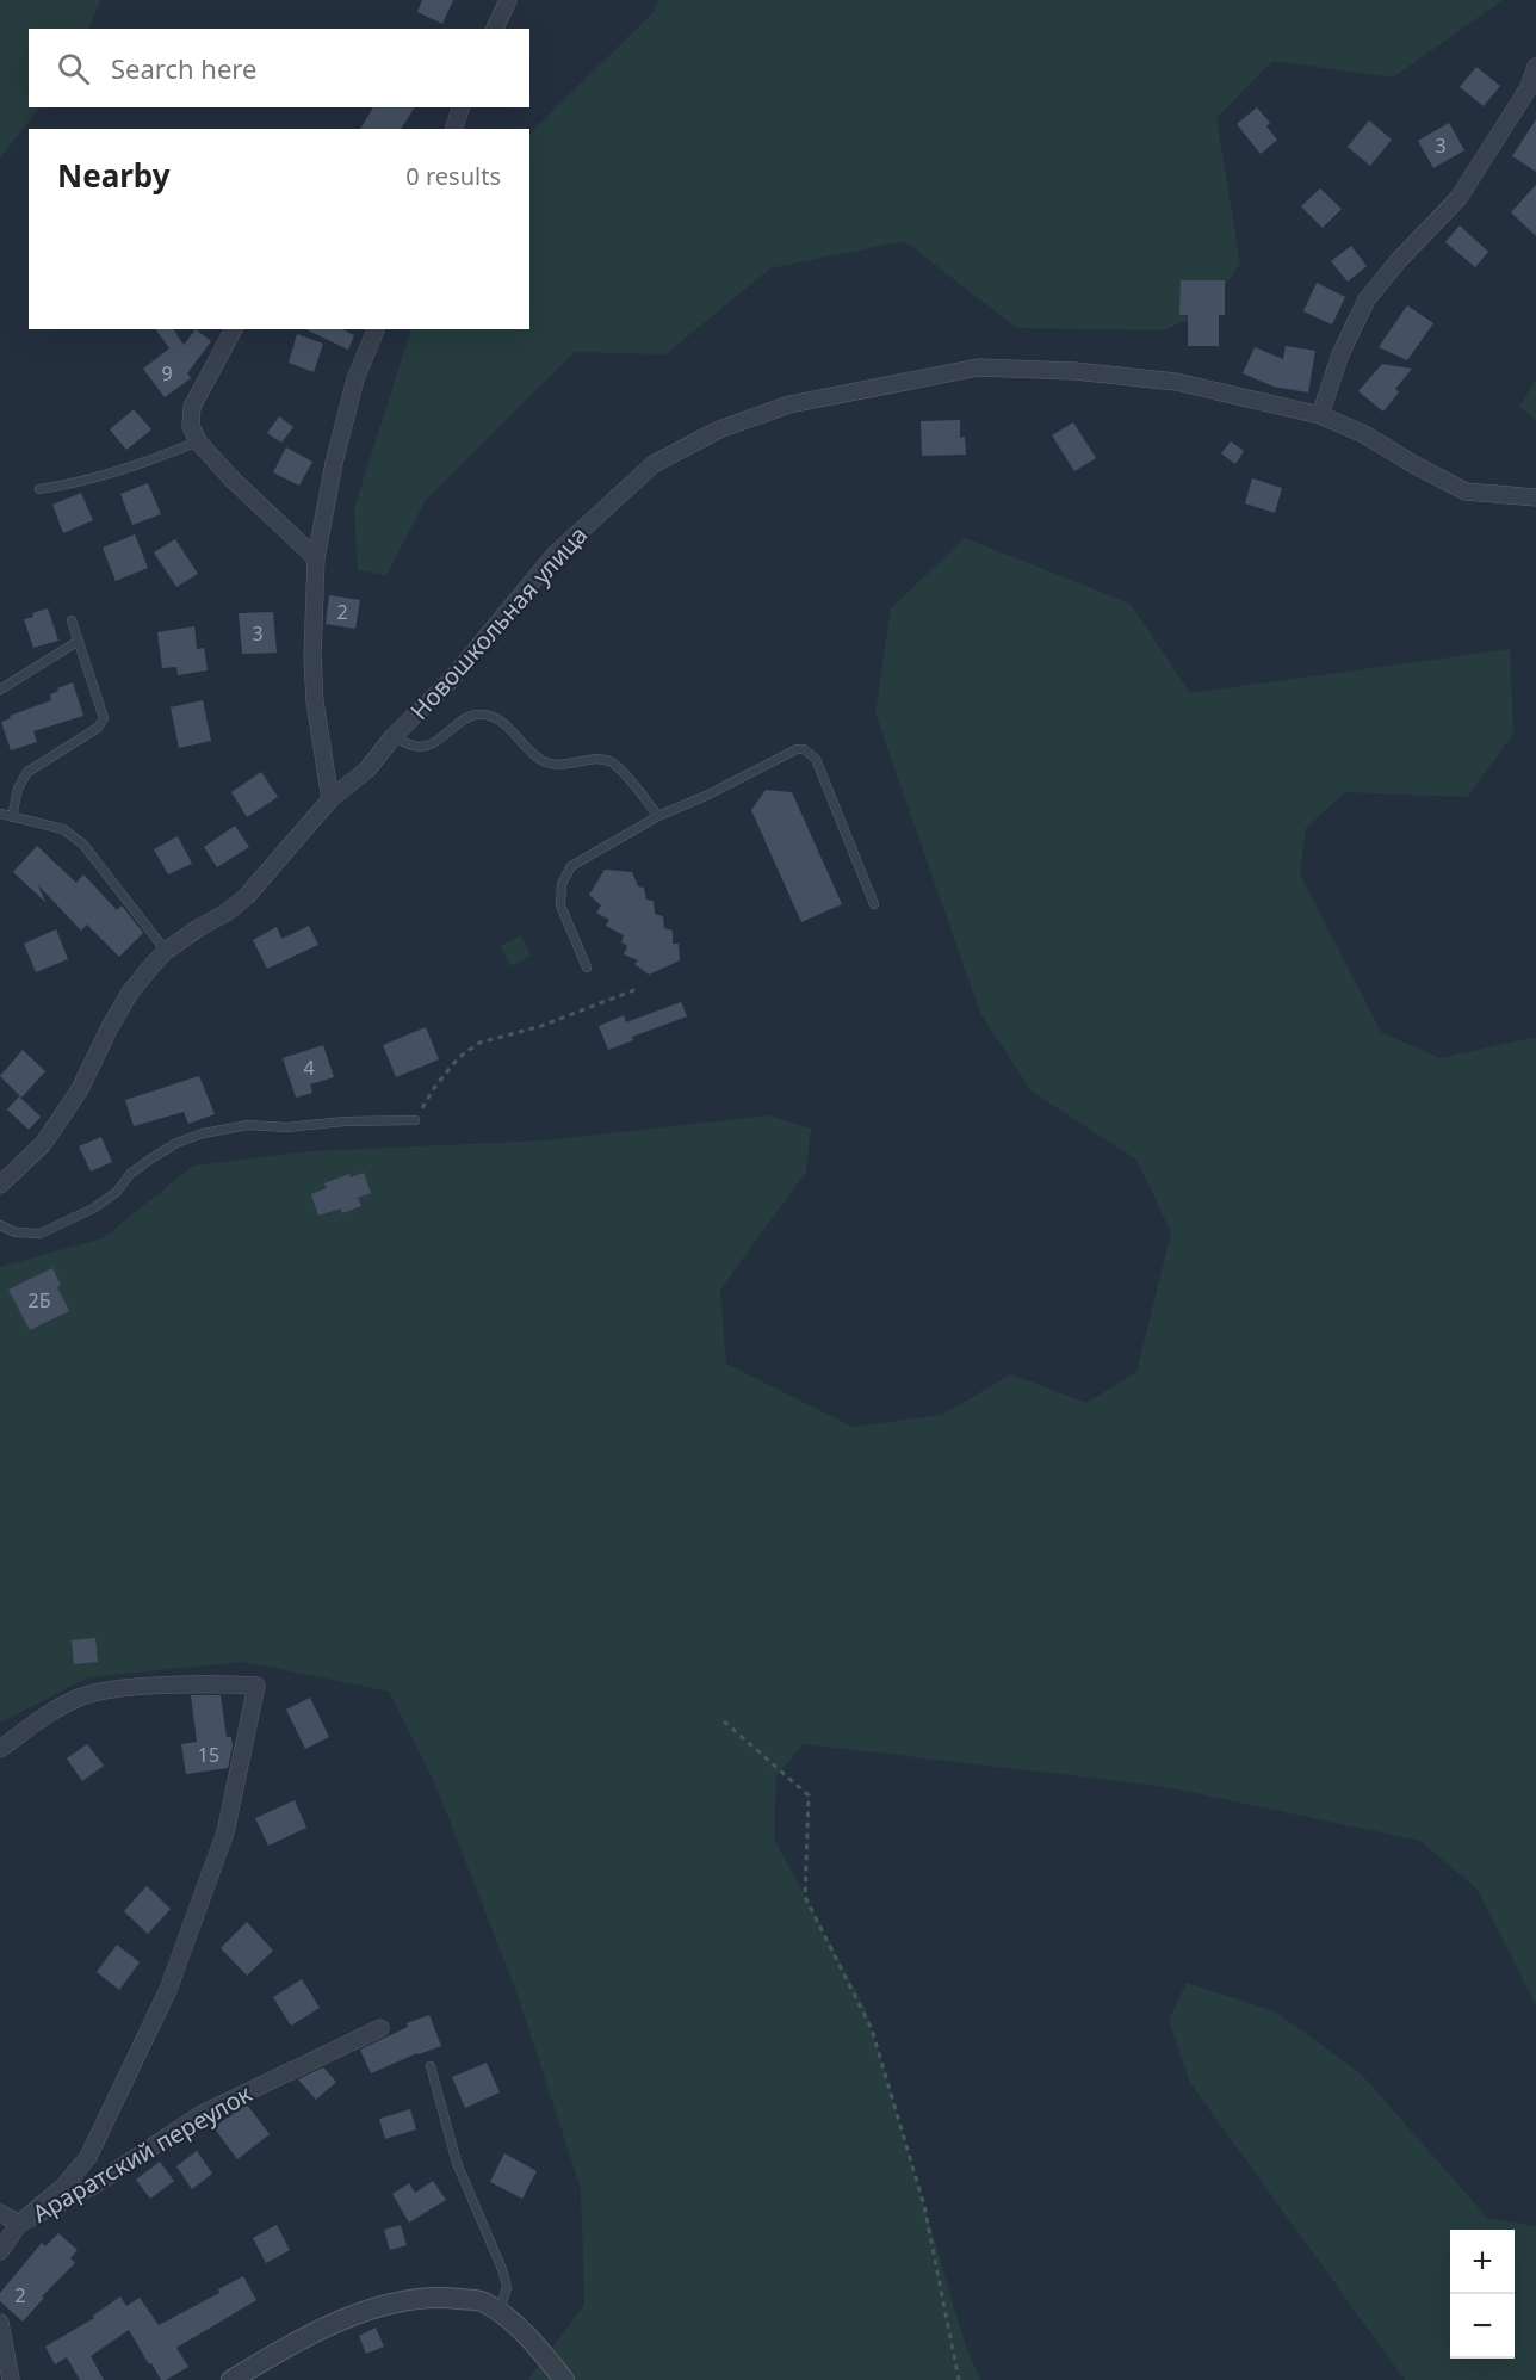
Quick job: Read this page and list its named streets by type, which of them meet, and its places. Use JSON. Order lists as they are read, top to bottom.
{
  "streets": {
    "street": ["Новошкольная улица", "Араратский переулок"]
  },
  "house_numbers": [
    "3",
    "9",
    "2",
    "3",
    "4",
    "2Б",
    "15",
    "2"
  ],
  "page": {
    "search": "Search here",
    "heading": ["Nearby", "0 results"],
    "map_buttons": ["+", "−"]
  }
}
